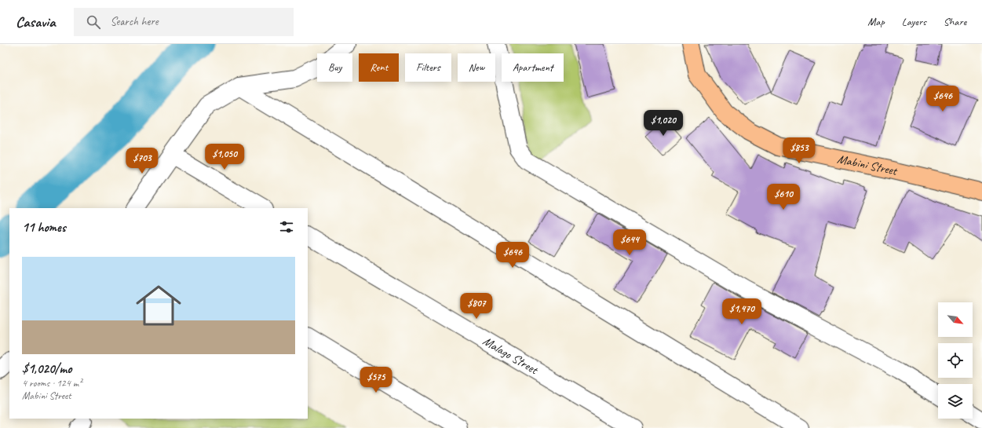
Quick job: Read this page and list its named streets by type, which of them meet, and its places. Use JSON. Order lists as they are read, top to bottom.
{
  "streets": {
    "main road": ["Mabini Street"],
    "street": ["Malago Street"]
  },
  "north": "bottom right",
  "page": {
    "header": "Casavia",
    "search": "Search here",
    "nav": ["Map", "Layers", "Share"],
    "chip": [
      "Buy",
      "Rent",
      "Filters",
      "New",
      "Apartment"
    ],
    "price": [
      "$646",
      "$1,020",
      "$853",
      "$1,050",
      "$703",
      "$610",
      "$644",
      "$646",
      "$807",
      "$1,470",
      "$575"
    ],
    "heading": "11 homes",
    "list": [
      {
        "name": "$1,020/mo",
        "note": "4 rooms · 124 m² · Mabini Street"
      }
    ]
  }
}
